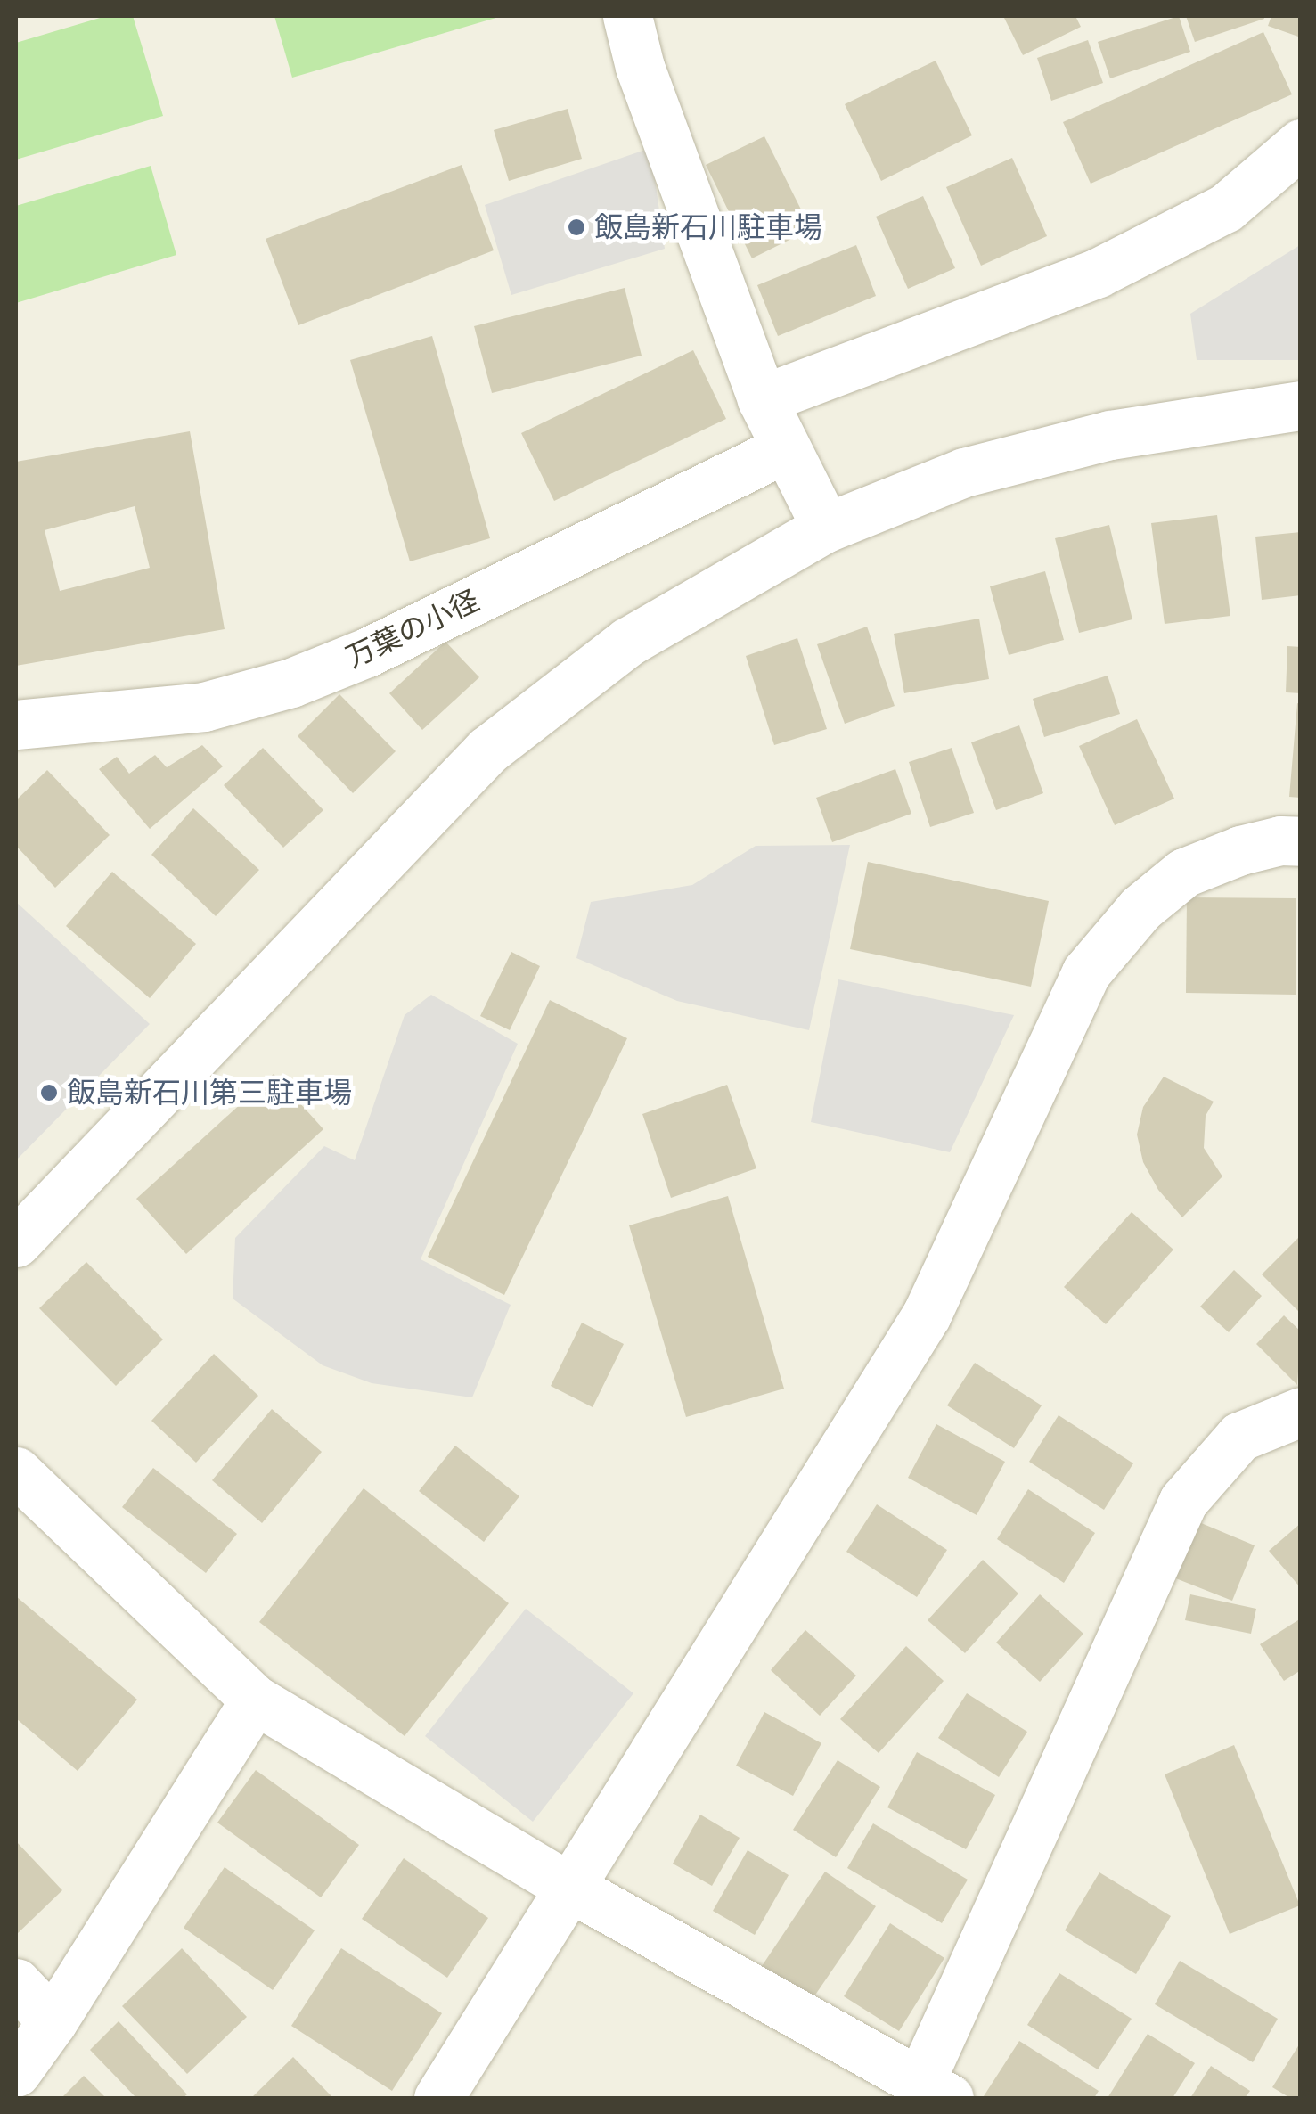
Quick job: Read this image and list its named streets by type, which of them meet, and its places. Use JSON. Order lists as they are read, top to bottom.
{
  "streets": {
    "street": ["万葉の小径"]
  },
  "places": ["飯島新石川駐車場", "飯島新石川第三駐車場"]
}
